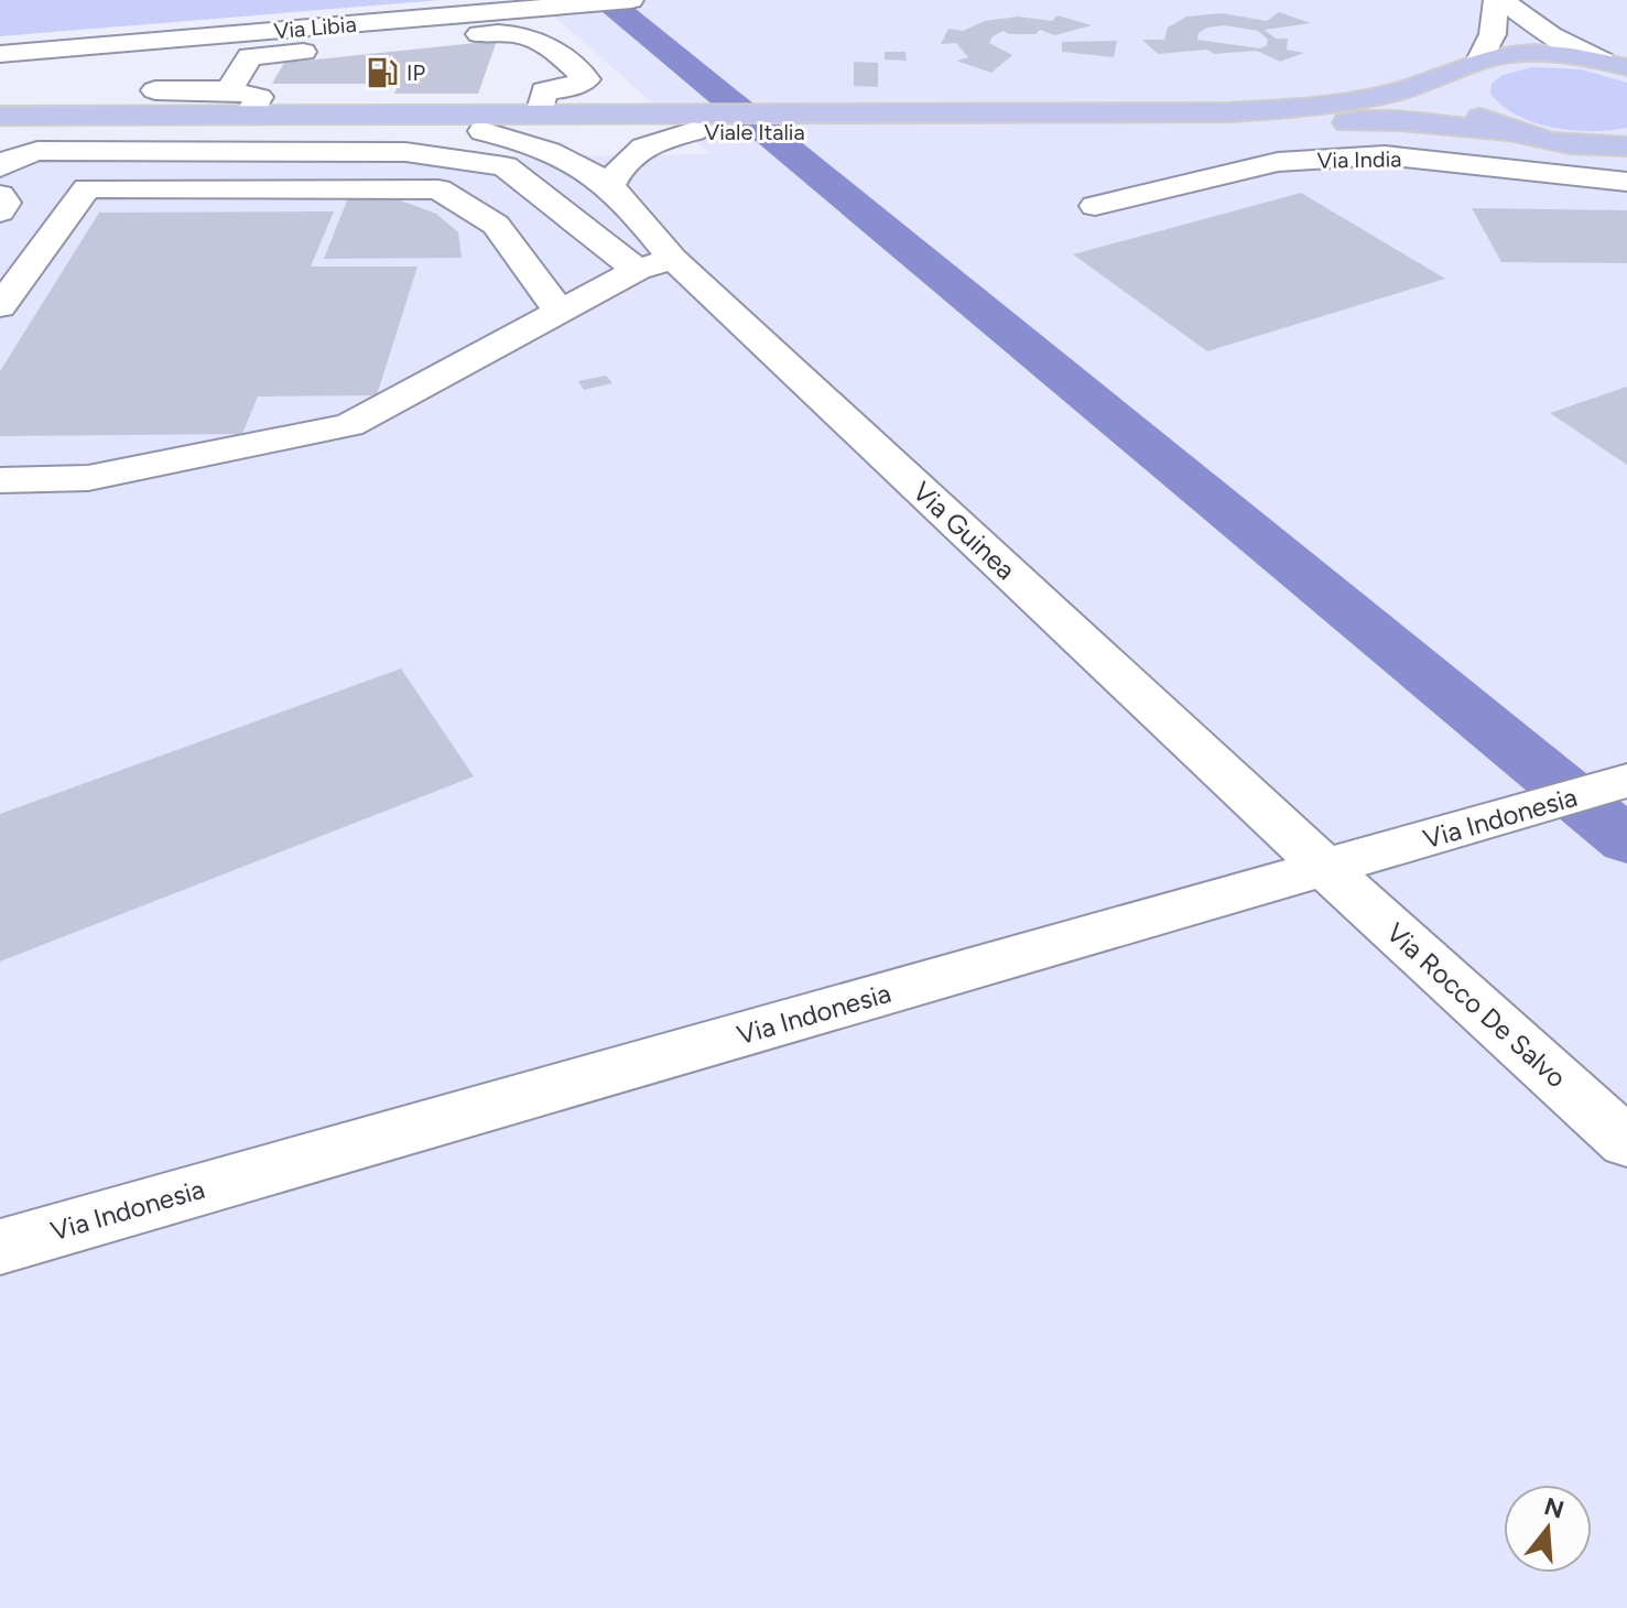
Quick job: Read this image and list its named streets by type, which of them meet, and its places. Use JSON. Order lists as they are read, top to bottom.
{
  "streets": {
    "main road": ["Viale Italia"],
    "street": [
      "Via Libia",
      "Via India",
      "Via Guinea",
      "Via Indonesia",
      "Via Rocco De Salvo"
    ]
  },
  "crossings": [
    ["Viale Italia", "Via Guinea"],
    ["Via Guinea", "Via Indonesia"],
    ["Via Guinea", "Via Rocco De Salvo"],
    ["Via Indonesia", "Via Rocco De Salvo"]
  ],
  "places": {
    "fuel station": ["IP"]
  },
  "north": "top"
}
